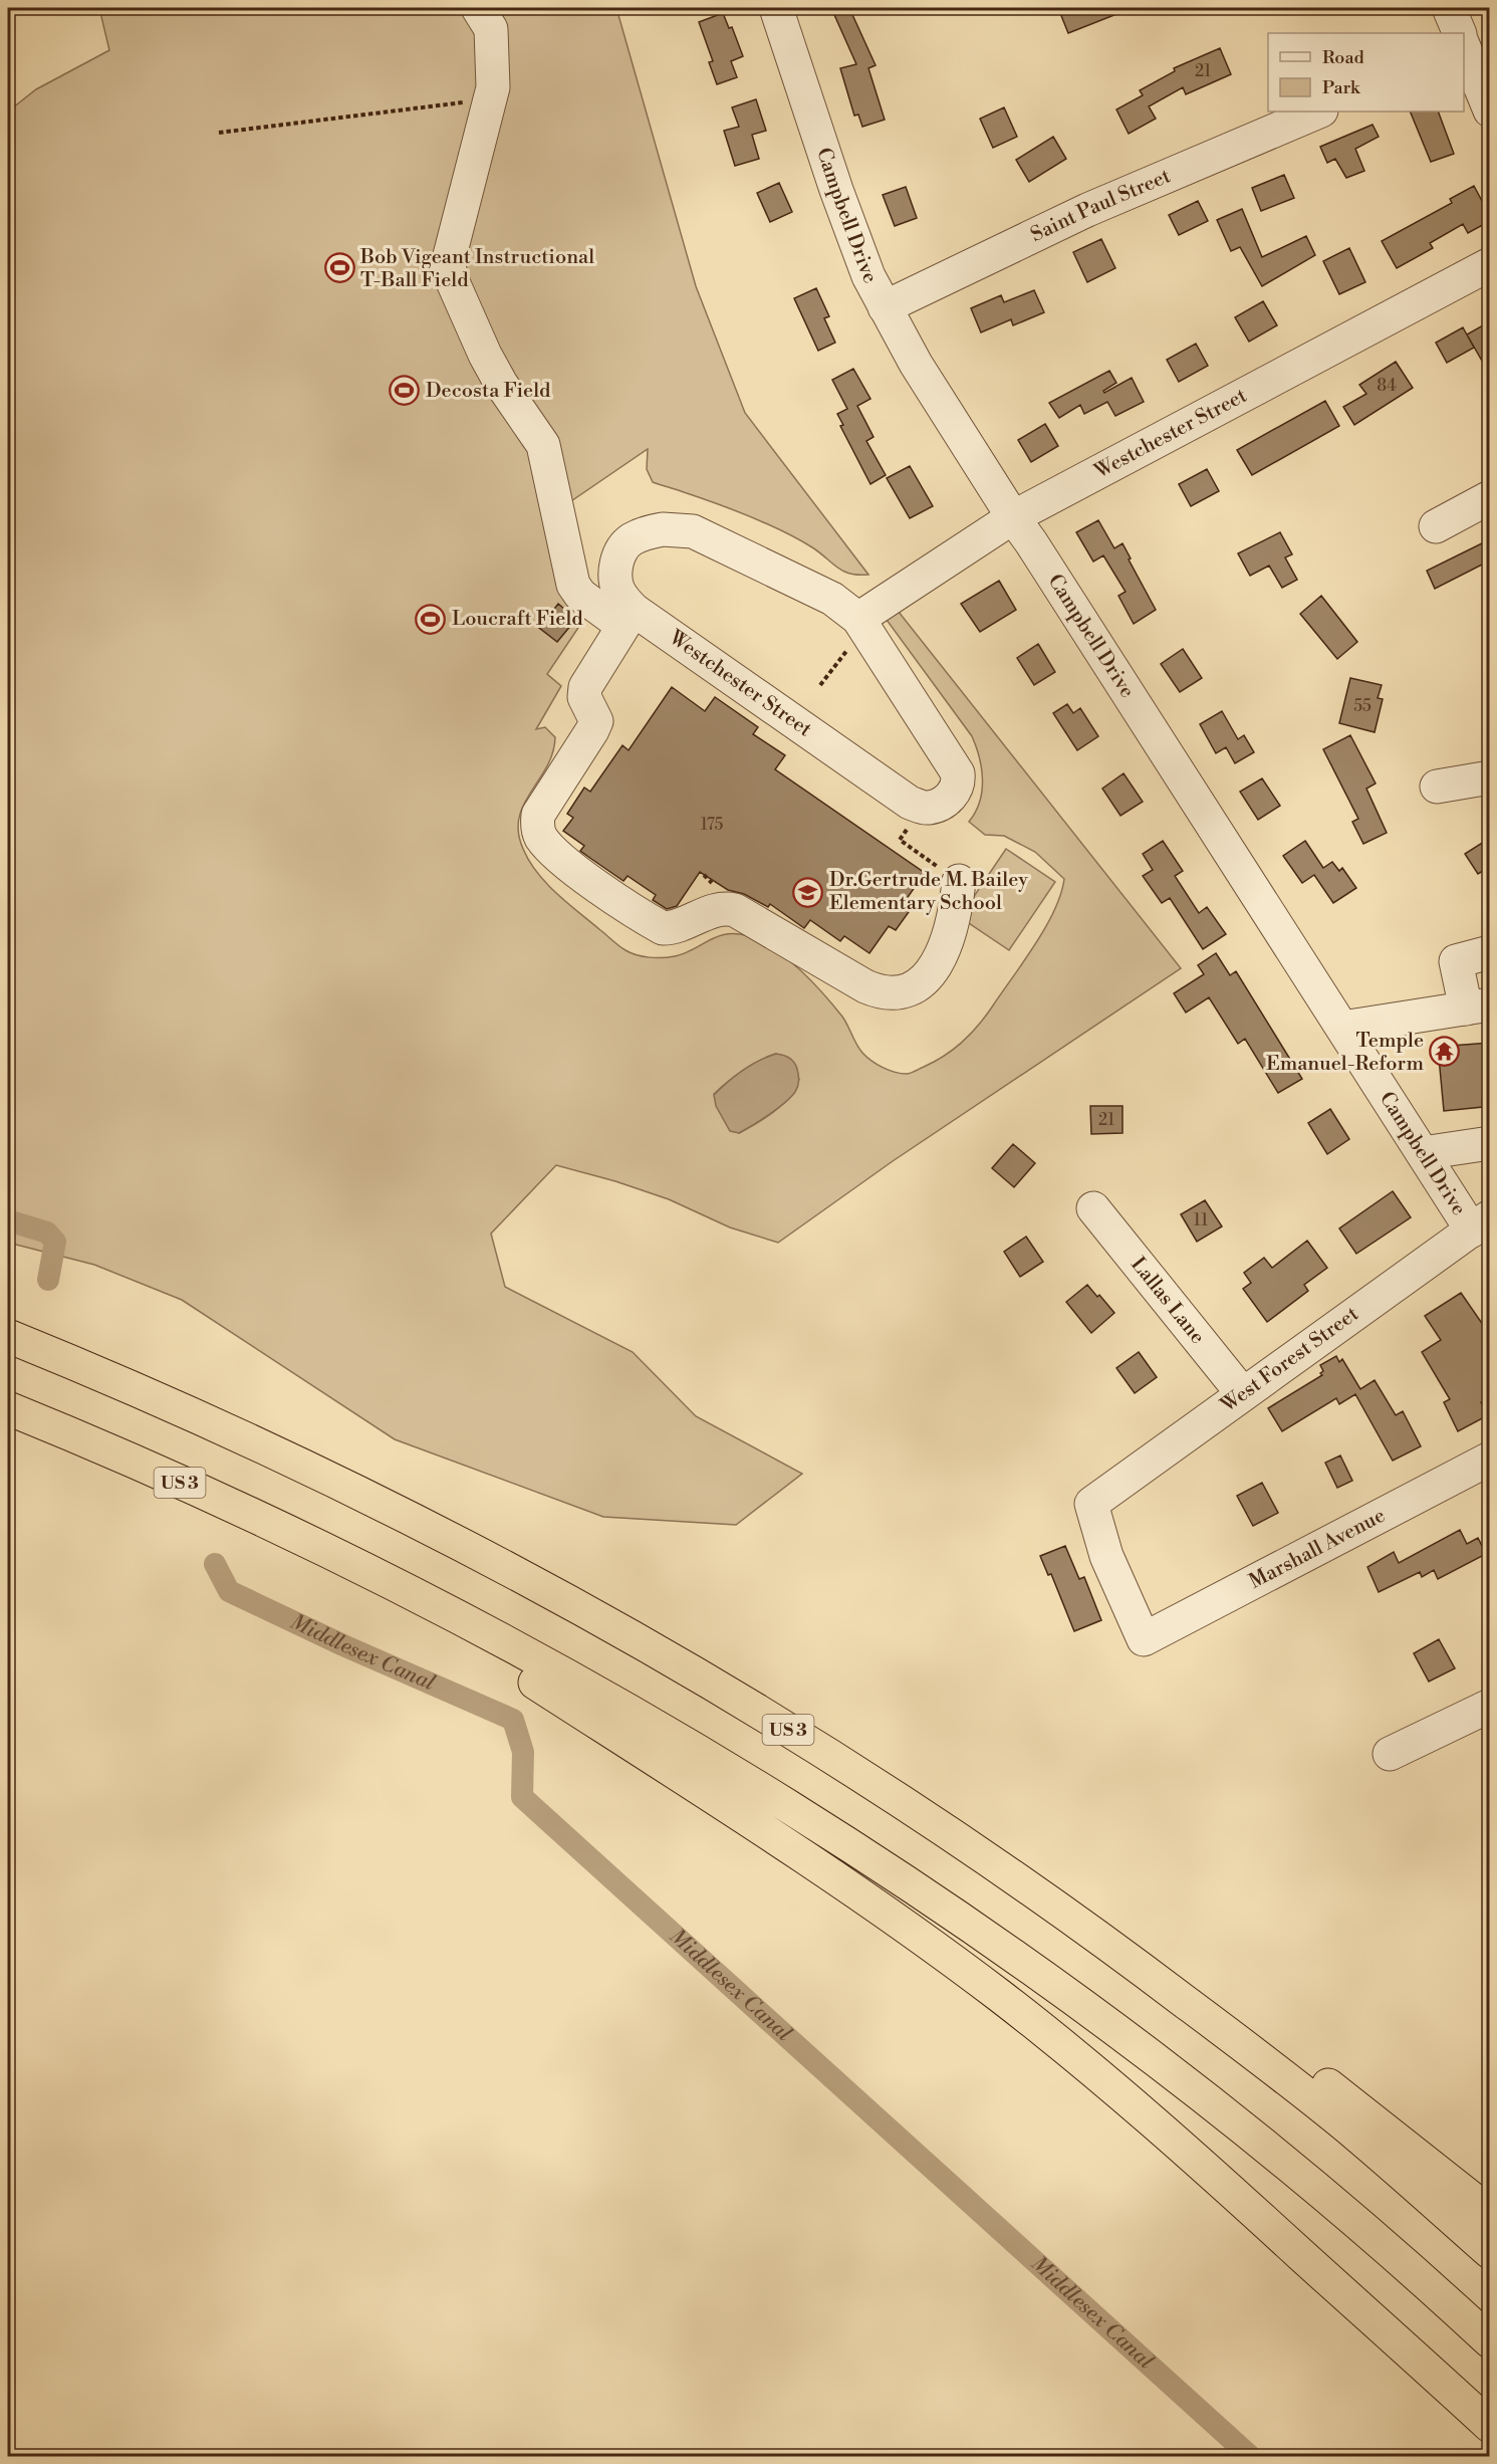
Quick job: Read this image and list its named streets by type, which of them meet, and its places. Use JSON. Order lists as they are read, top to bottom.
{
  "streets": {
    "highway": ["US 3"],
    "street": [
      "Saint Paul Street",
      "Campbell Drive",
      "Westchester Street",
      "Lallas Lane",
      "West Forest Street",
      "Marshall Avenue"
    ]
  },
  "crossings": [
    ["Saint Paul Street", "Campbell Drive"],
    ["Campbell Drive", "Westchester Street"],
    ["Campbell Drive", "West Forest Street"],
    ["Lallas Lane", "West Forest Street"],
    ["West Forest Street", "Marshall Avenue"]
  ],
  "water": ["Middlesex Canal"],
  "places": {
    "sports": ["Bob Vigeant Instructional T-Ball Field", "Decosta Field", "Loucraft Field"],
    "school or university": ["Dr.Gertrude M. Bailey Elementary School"],
    "temple": ["Temple Emanuel-Reform"]
  },
  "house_numbers": [
    "21",
    "84",
    "55",
    "175",
    "21",
    "11"
  ],
  "legend": ["Road", "Park"]
}
